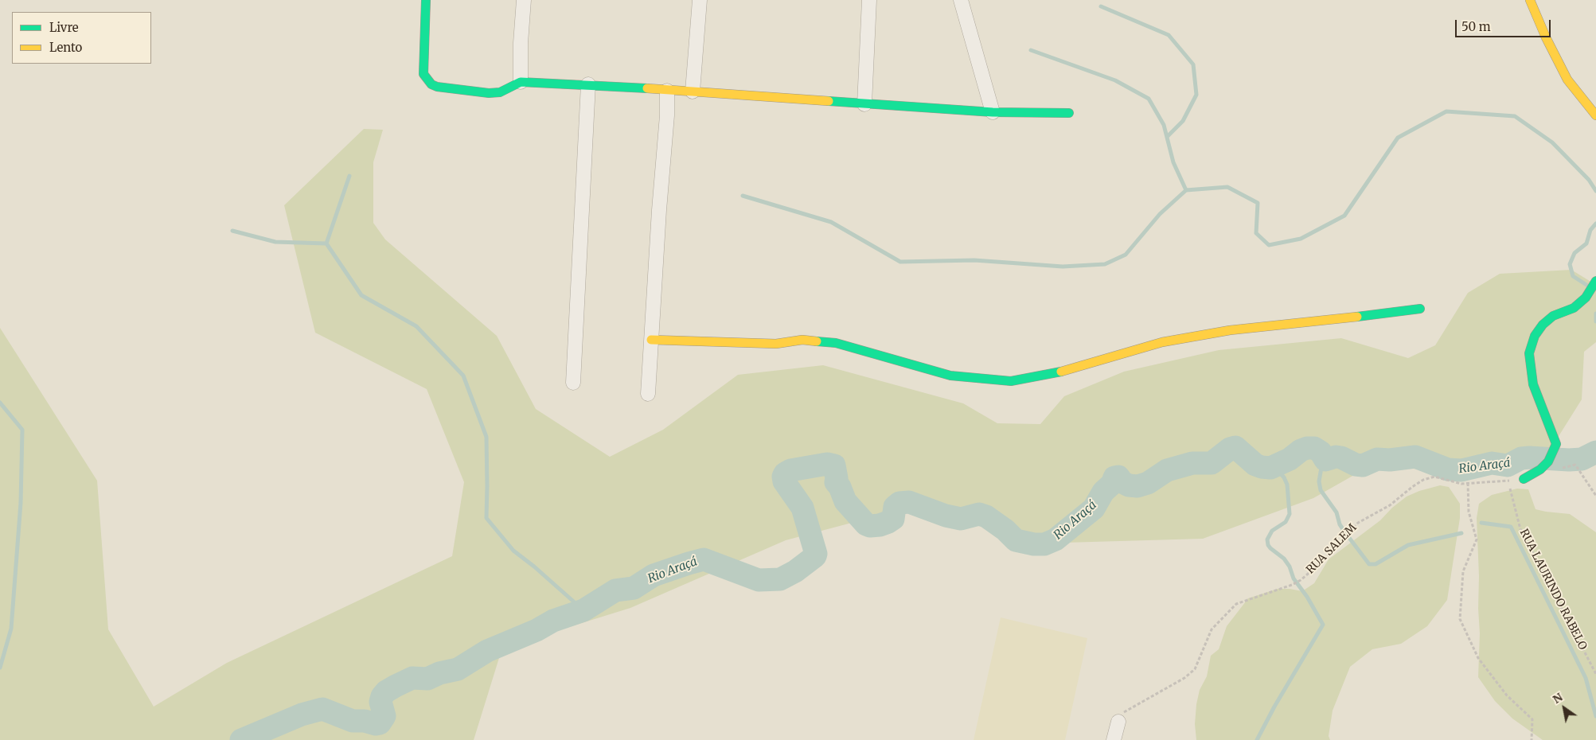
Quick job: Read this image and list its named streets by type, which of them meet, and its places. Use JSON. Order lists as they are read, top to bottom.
{
  "streets": {
    "path": ["RUA SALEM", "RUA LAURINDO RABELO"]
  },
  "water": ["Rio Araçá"],
  "legend": ["Livre", "Lento"],
  "scale_bar": "50 m",
  "north": "top left"
}
